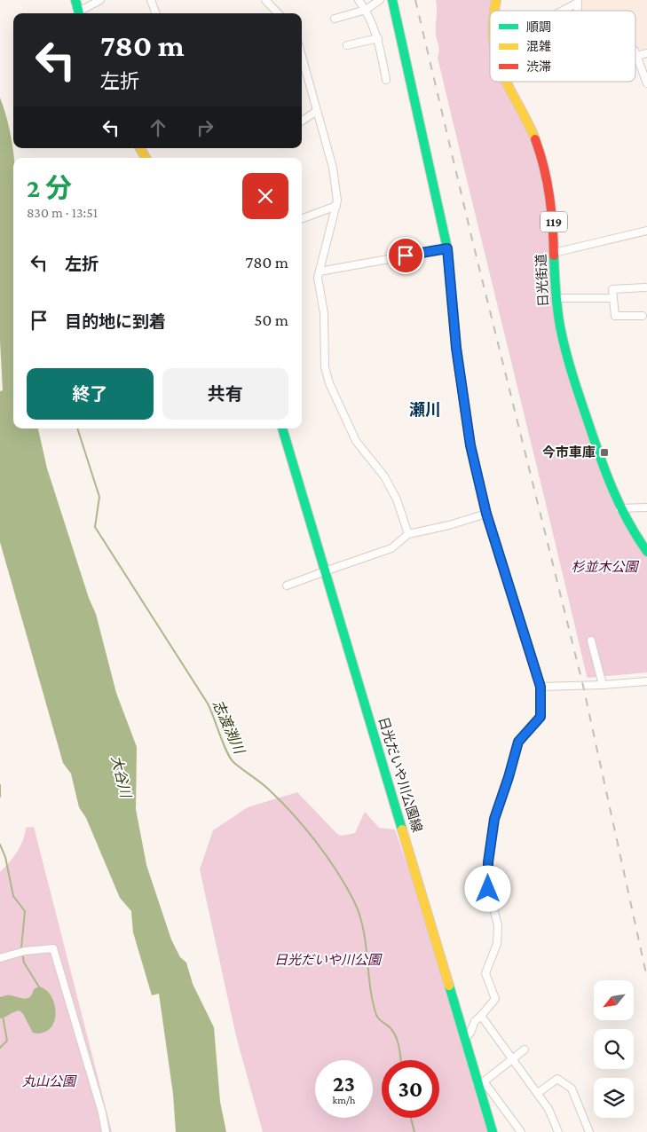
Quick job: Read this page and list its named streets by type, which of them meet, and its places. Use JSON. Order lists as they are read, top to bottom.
{
  "streets": {
    "main road": ["119", "日光街道", "日光だいや川公園線"]
  },
  "districts": ["瀬川"],
  "water": ["志渡渕川", "大谷川"],
  "parks": ["杉並木公園", "日光だいや川公園", "丸山公園"],
  "places": {
    "transit": ["今市車庫"]
  },
  "legend": ["順調", "混雑", "渋滞"],
  "north": "bottom left",
  "page": {
    "turn": ["780 m", "左折"],
    "heading": ["2 分", "830 m · 13:51"],
    "list": [
      {
        "name": "左折",
        "value": "780 m"
      },
      {
        "name": "目的地に到着",
        "value": "50 m"
      }
    ],
    "buttons": ["終了", "共有"],
    "speed": "23 km/h",
    "limit": "30"
  }
}
